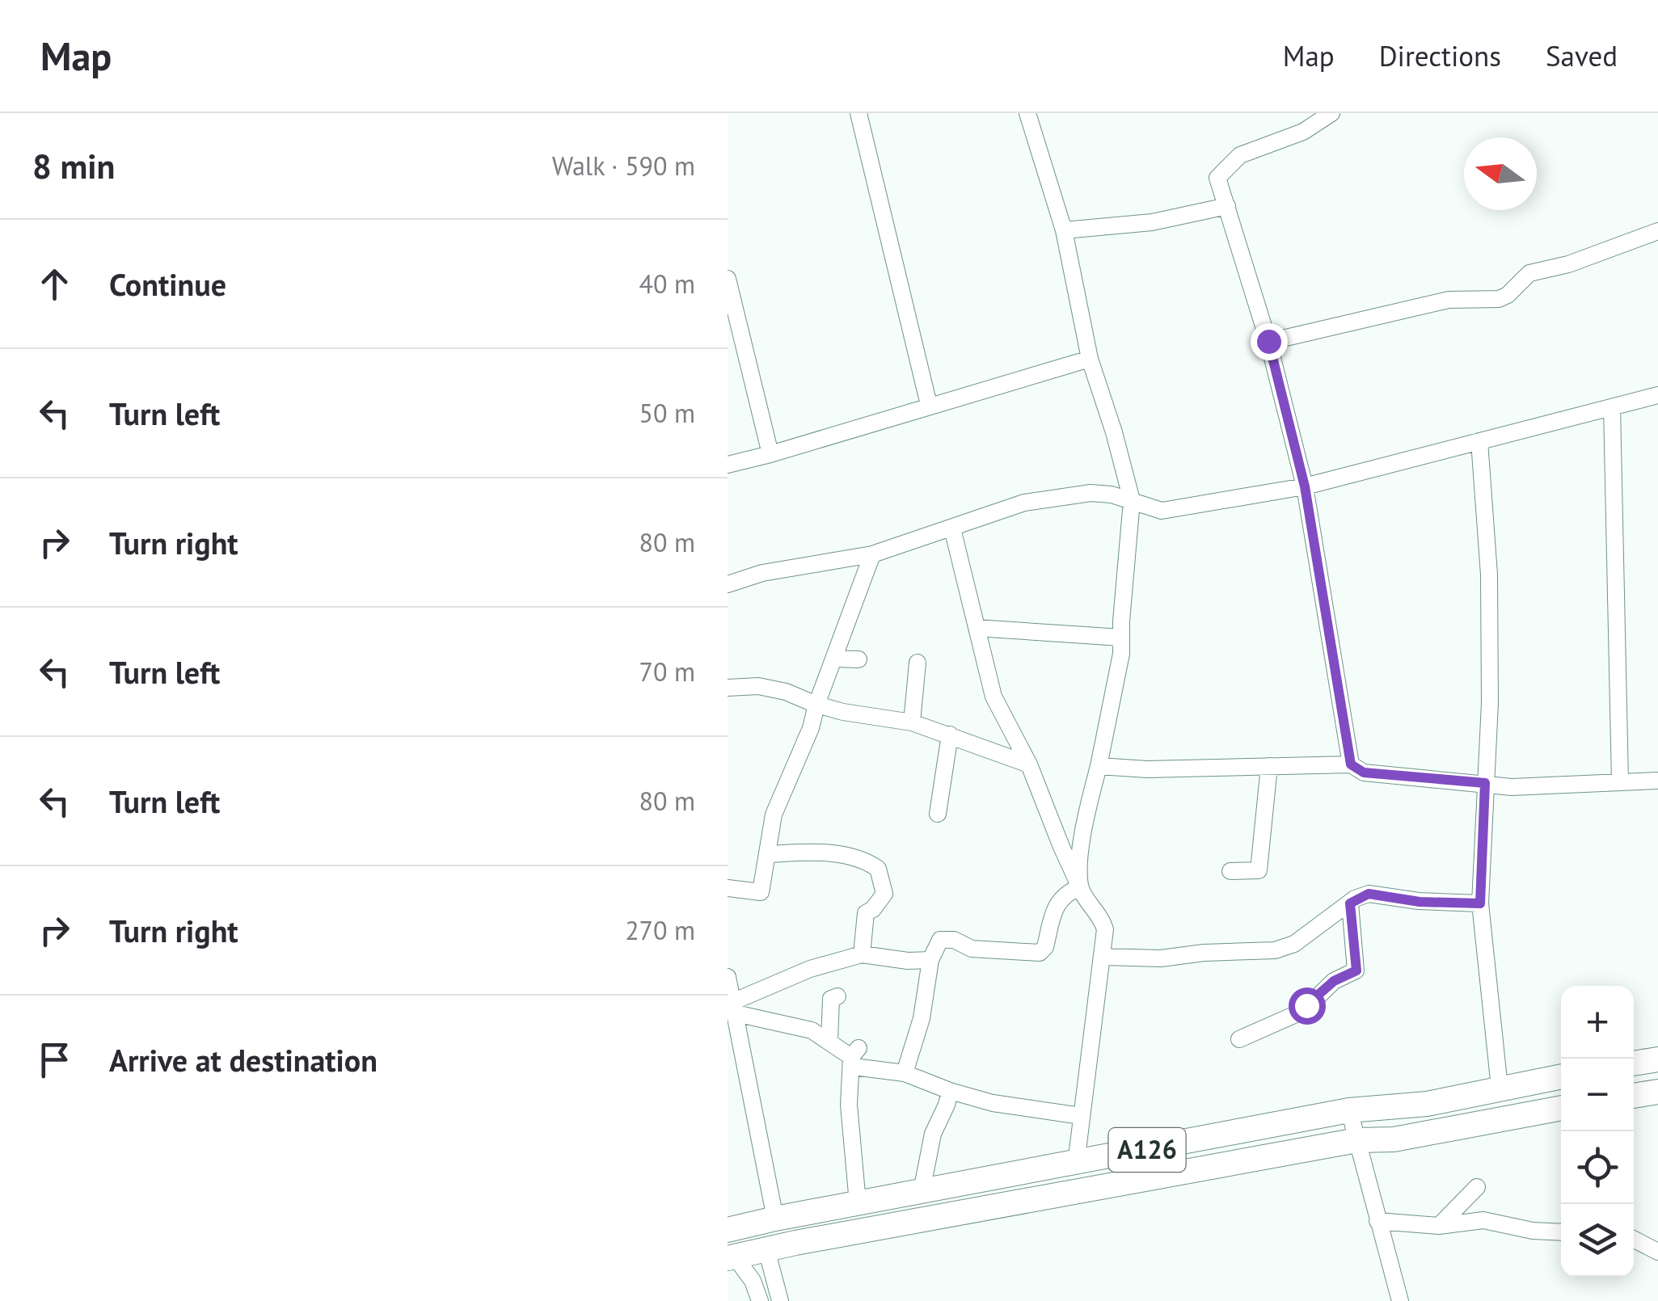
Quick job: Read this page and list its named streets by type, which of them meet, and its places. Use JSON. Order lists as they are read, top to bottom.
{
  "streets": {
    "highway": ["A126"]
  },
  "north": "left",
  "page": {
    "header": "Map",
    "nav": ["Map", "Directions", "Saved"],
    "heading": ["8 min", "Walk · 590 m"],
    "list": [
      ["Continue", "40 m"],
      ["Turn left", "50 m"],
      ["Turn right", "80 m"],
      ["Turn left", "70 m"],
      ["Turn left", "80 m"],
      ["Turn right", "270 m"],
      "Arrive at destination"
    ],
    "map_buttons": ["+", "−"]
  }
}
